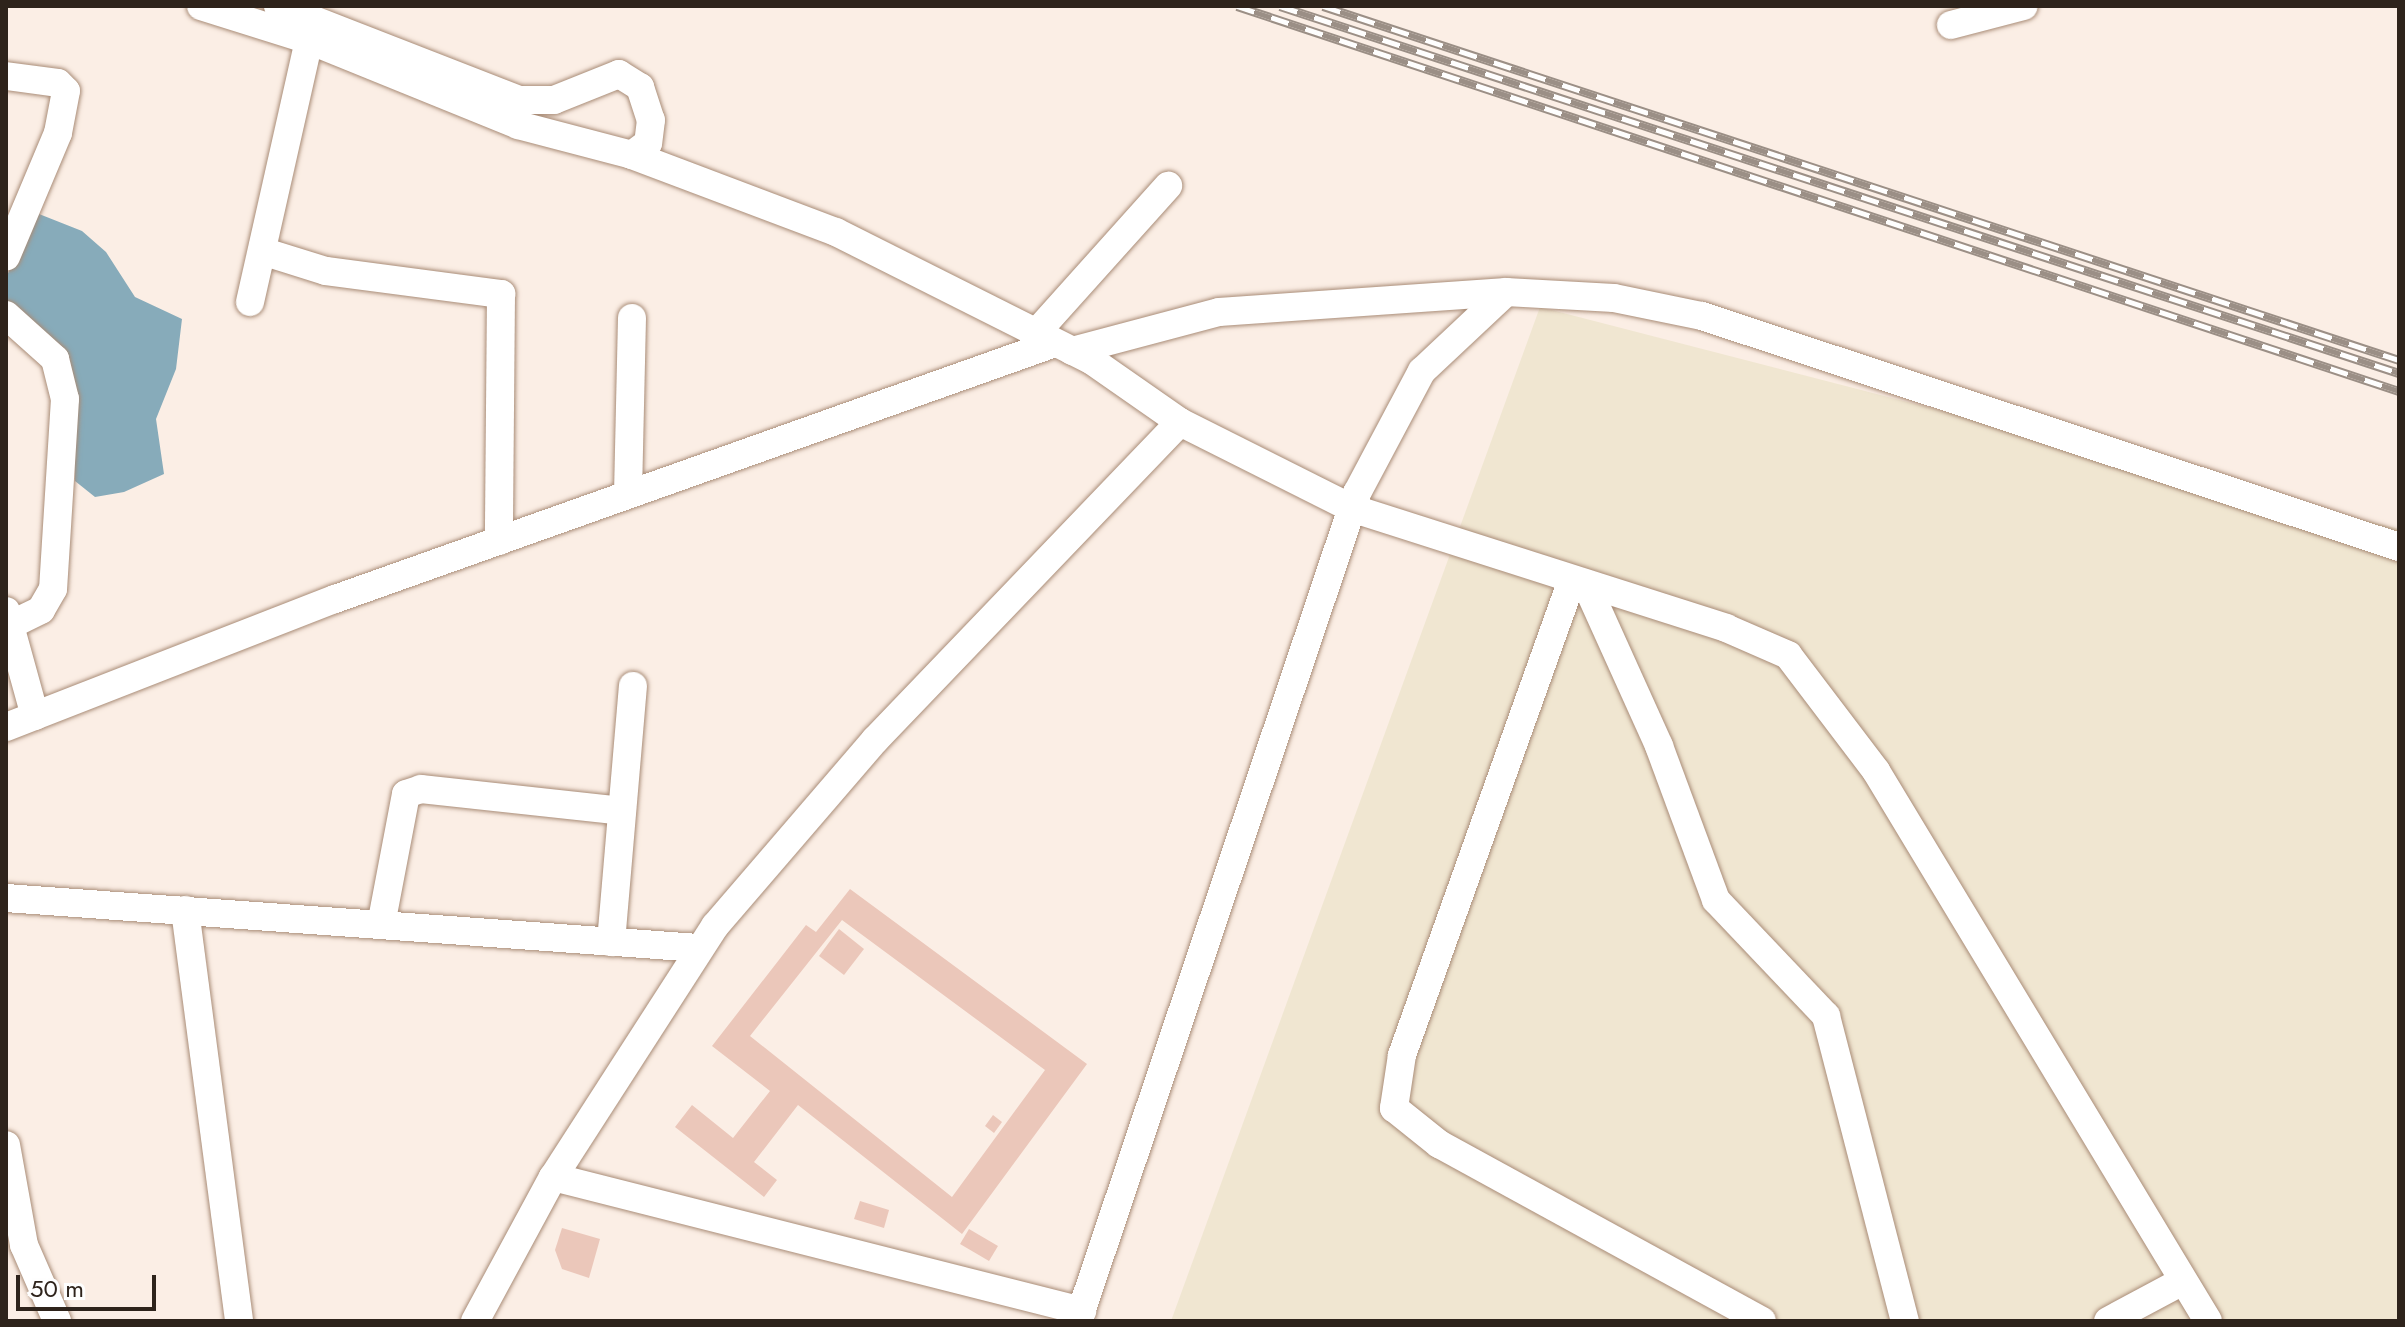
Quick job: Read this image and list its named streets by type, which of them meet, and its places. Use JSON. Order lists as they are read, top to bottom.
{
  "scale_bar": "50 m"
}
